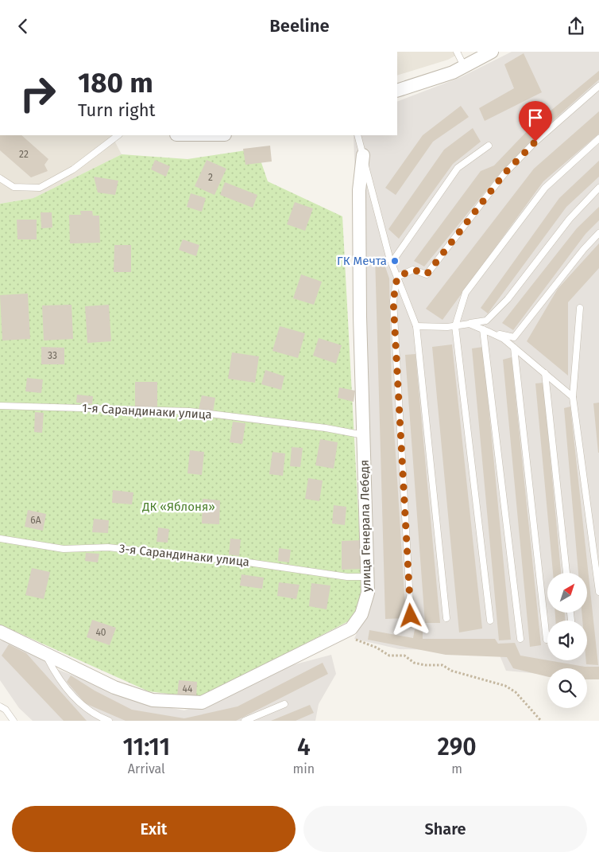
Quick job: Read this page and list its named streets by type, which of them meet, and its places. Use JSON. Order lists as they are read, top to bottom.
{
  "streets": {
    "street": ["улица Генерала Лебедя"],
    "lane": ["1-я Сарандинаки улица", "3-я Сарандинаки улица"]
  },
  "crossings": [
    ["1-я Сарандинаки улица", "улица Генерала Лебедя"],
    ["улица Генерала Лебедя", "3-я Сарандинаки улица"]
  ],
  "parks": ["ДК «Яблоня»"],
  "places": ["ГК Мечта"],
  "house_numbers": [
    "22",
    "2",
    "33",
    "6А",
    "40",
    "44"
  ],
  "north": "top right",
  "page": {
    "header": "Beeline",
    "turn": ["180 m", "Turn right"],
    "eta": [
      "11:11",
      "Arrival",
      "4",
      "min",
      "290",
      "m"
    ],
    "buttons": ["Exit", "Share"]
  }
}
